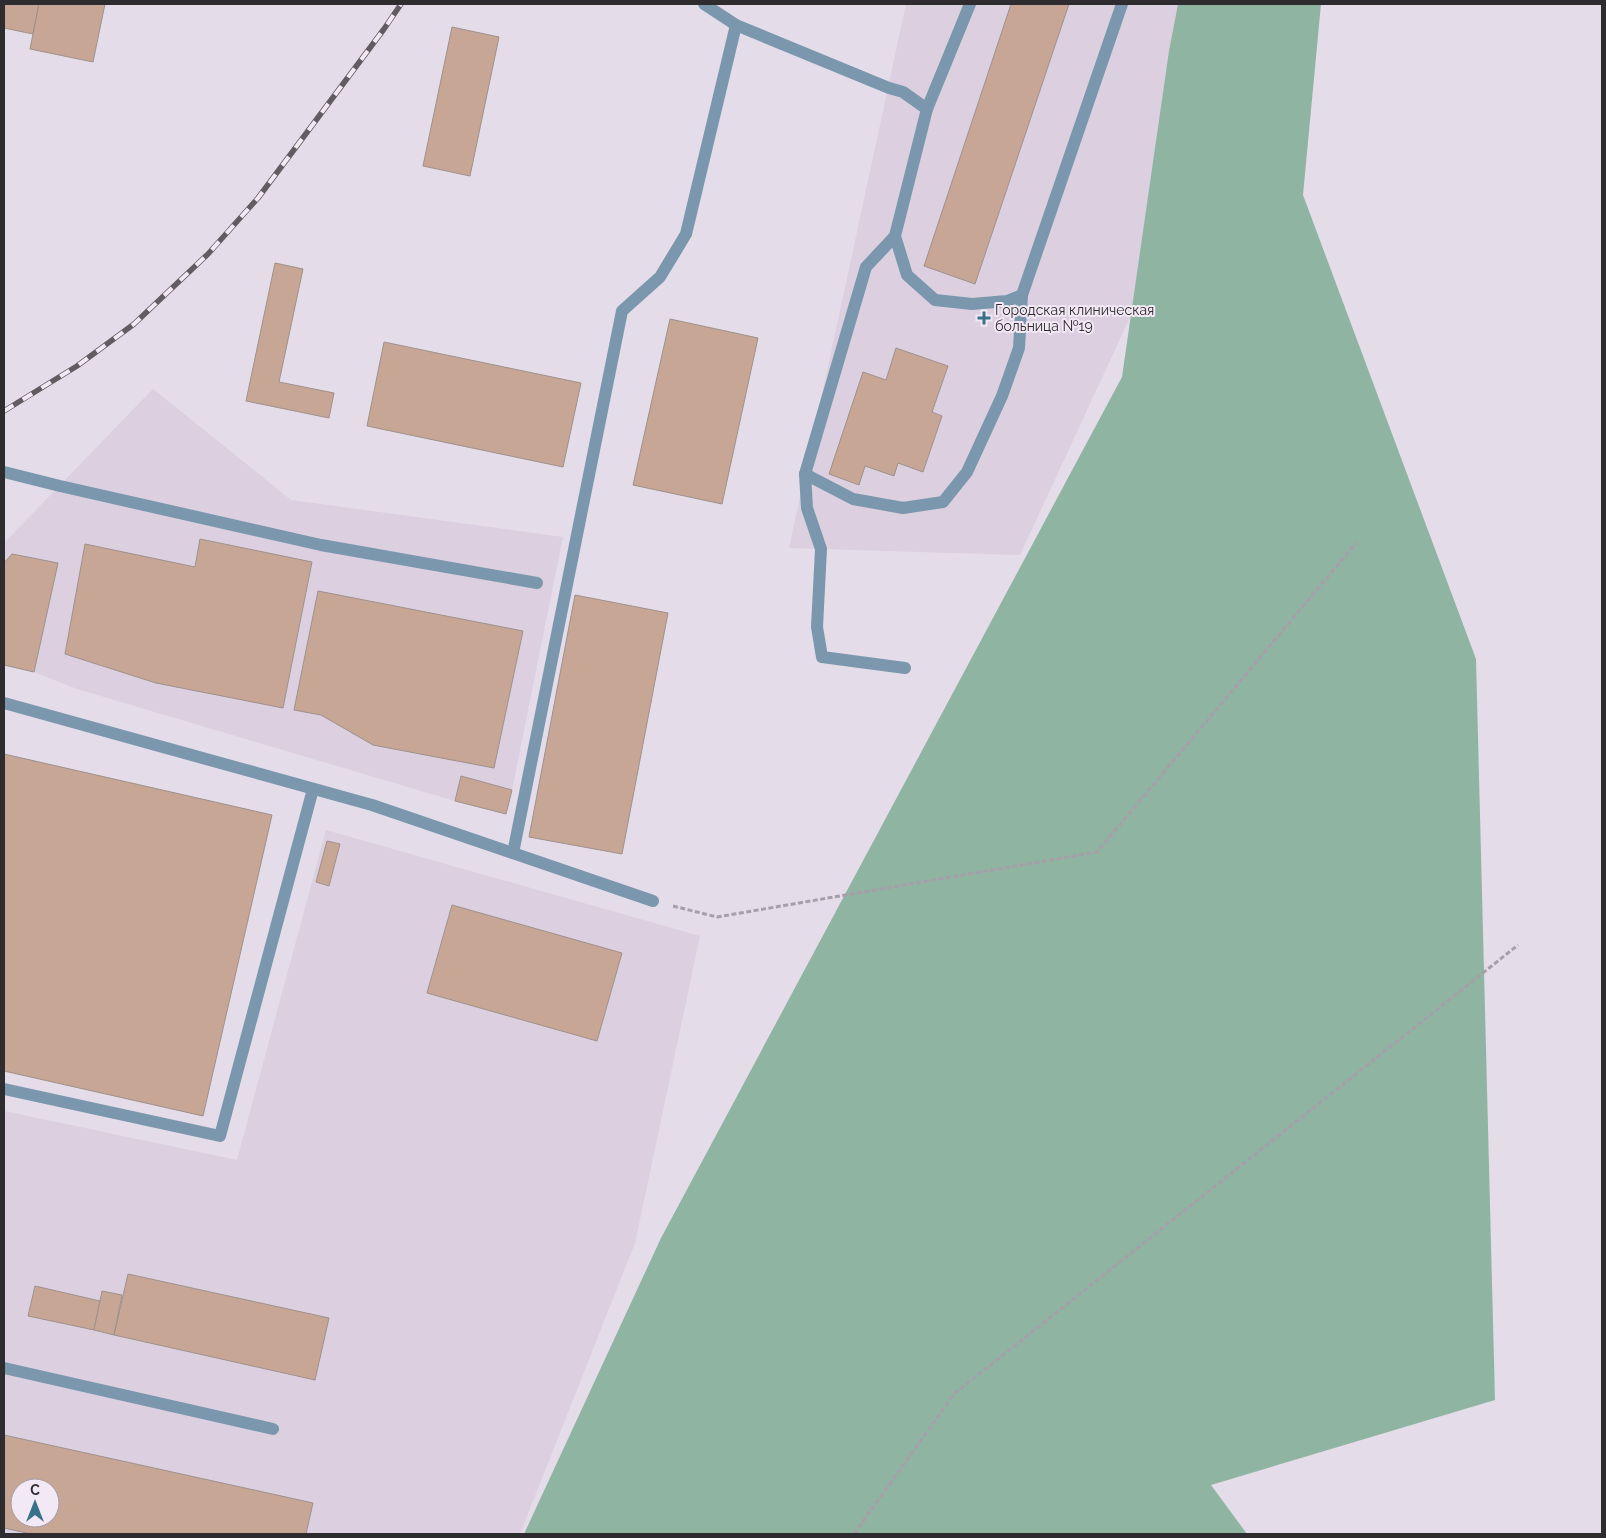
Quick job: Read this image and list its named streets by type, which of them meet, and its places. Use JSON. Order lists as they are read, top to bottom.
{
  "places": {
    "health": ["Городская клиническая больница №19"]
  },
  "north": "top"
}
